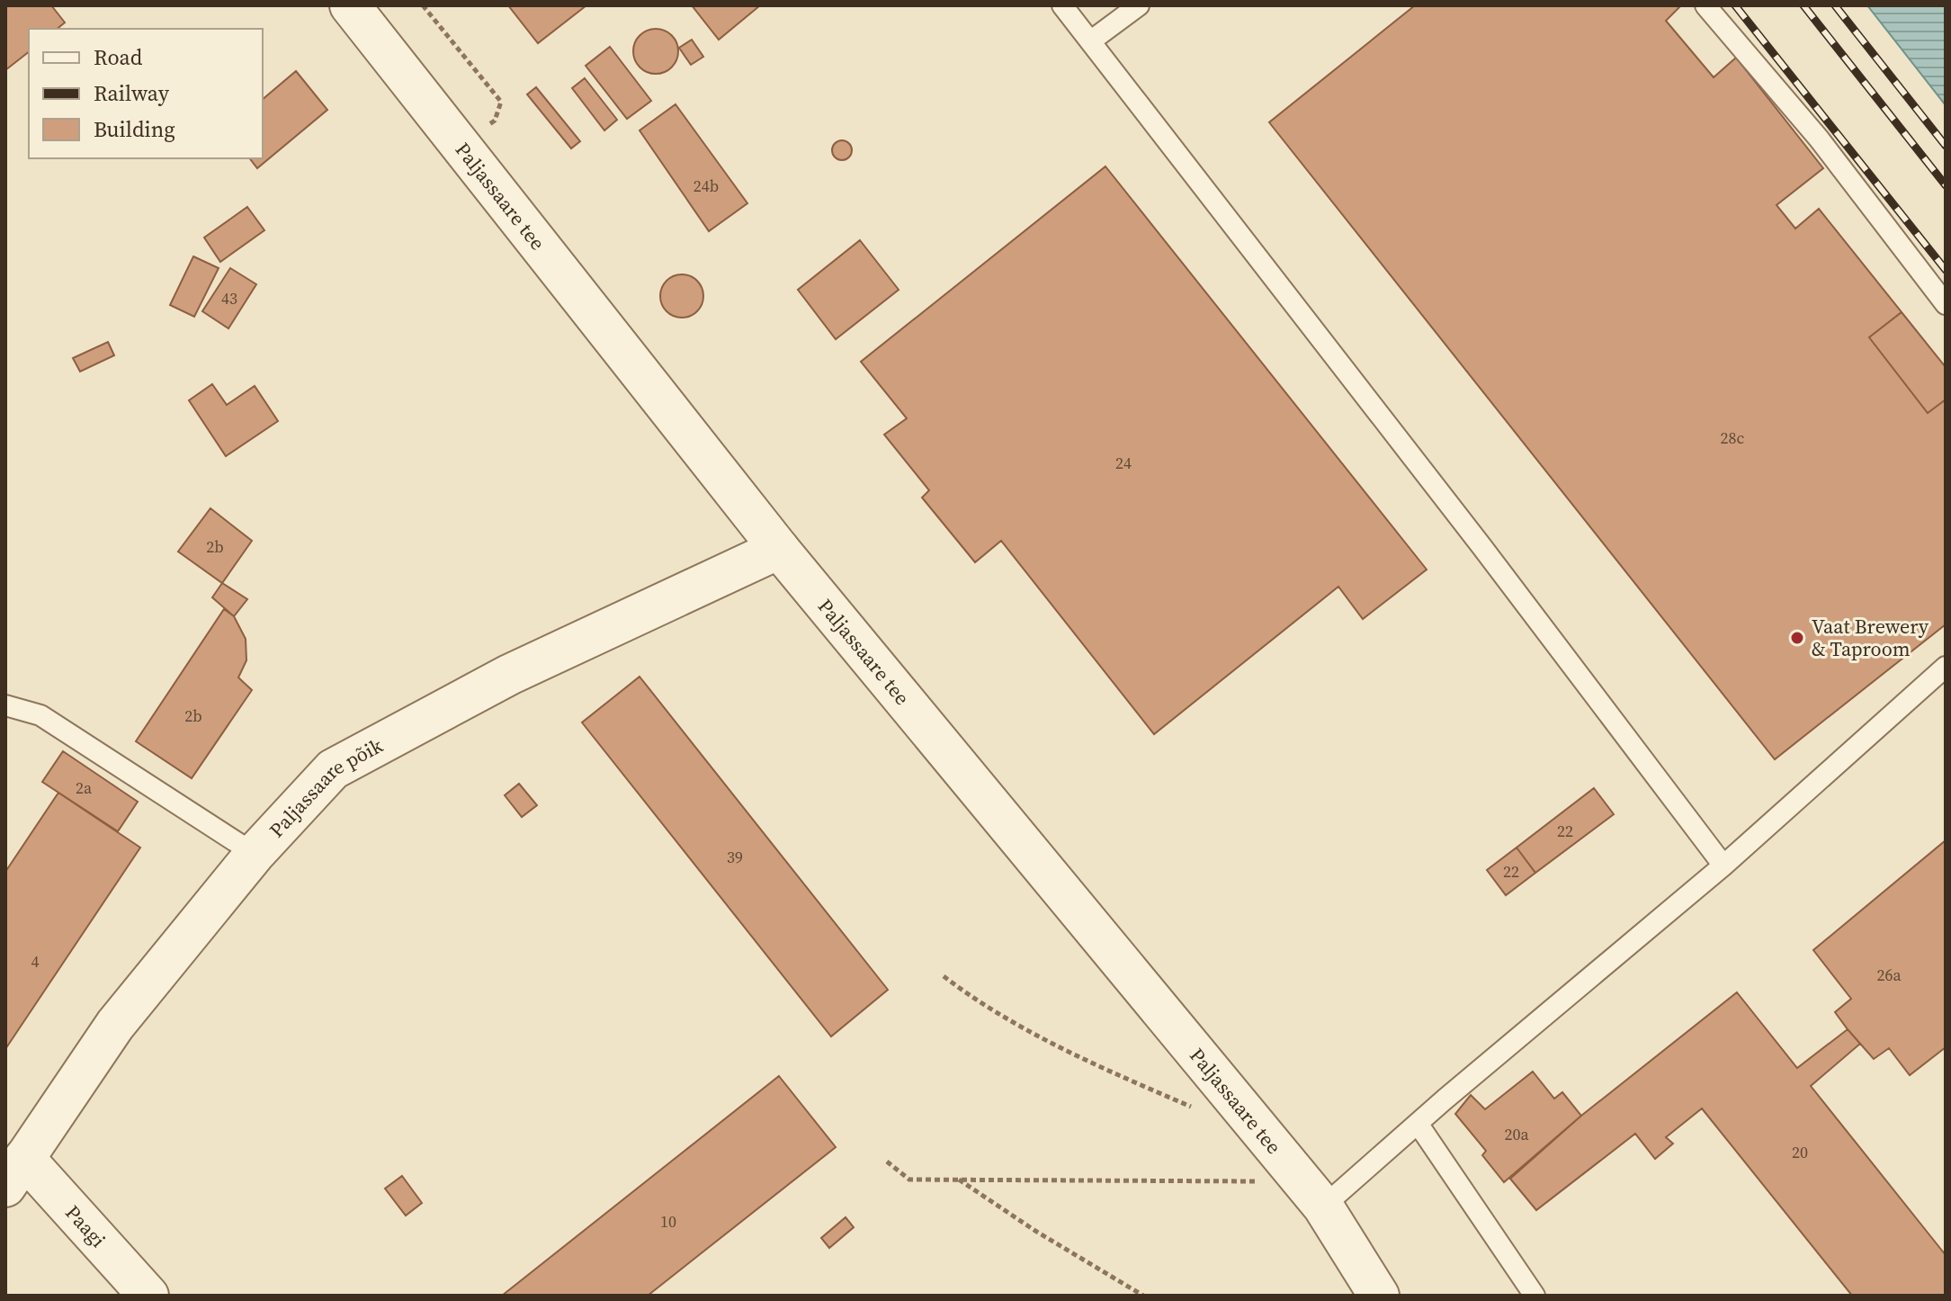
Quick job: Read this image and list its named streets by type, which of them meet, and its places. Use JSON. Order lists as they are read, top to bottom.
{
  "streets": {
    "street": ["Paljassaare tee", "Paljassaare põik", "Paagi"]
  },
  "crossings": [
    ["Paljassaare tee", "Paljassaare põik"],
    ["Paljassaare põik", "Paagi"]
  ],
  "places": ["Vaat Brewery & Taproom"],
  "house_numbers": [
    "24b",
    "43",
    "28c",
    "24",
    "2b",
    "2b",
    "2a",
    "22",
    "39",
    "22",
    "4",
    "26a",
    "20a",
    "20",
    "10"
  ],
  "legend": ["Road", "Railway", "Building"]
}
